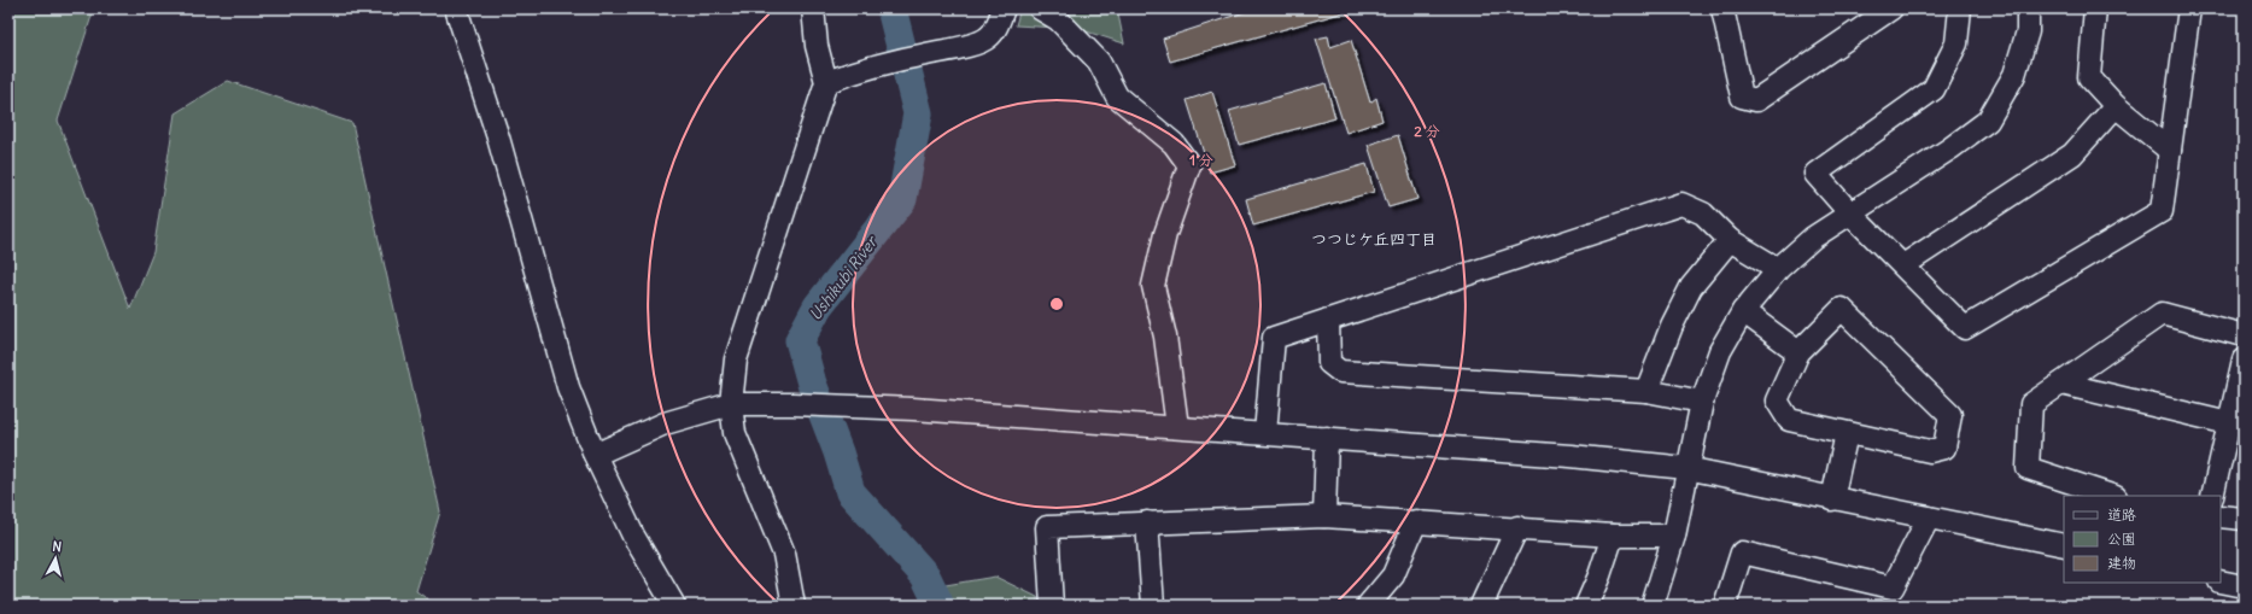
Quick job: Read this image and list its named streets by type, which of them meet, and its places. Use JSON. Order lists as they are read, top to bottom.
{
  "districts": ["つつじケ丘四丁目"],
  "water": ["Ushikubi River"],
  "legend": ["道路", "公園", "建物"],
  "north": "top",
  "rings": ["2 分", "1 分"]
}
